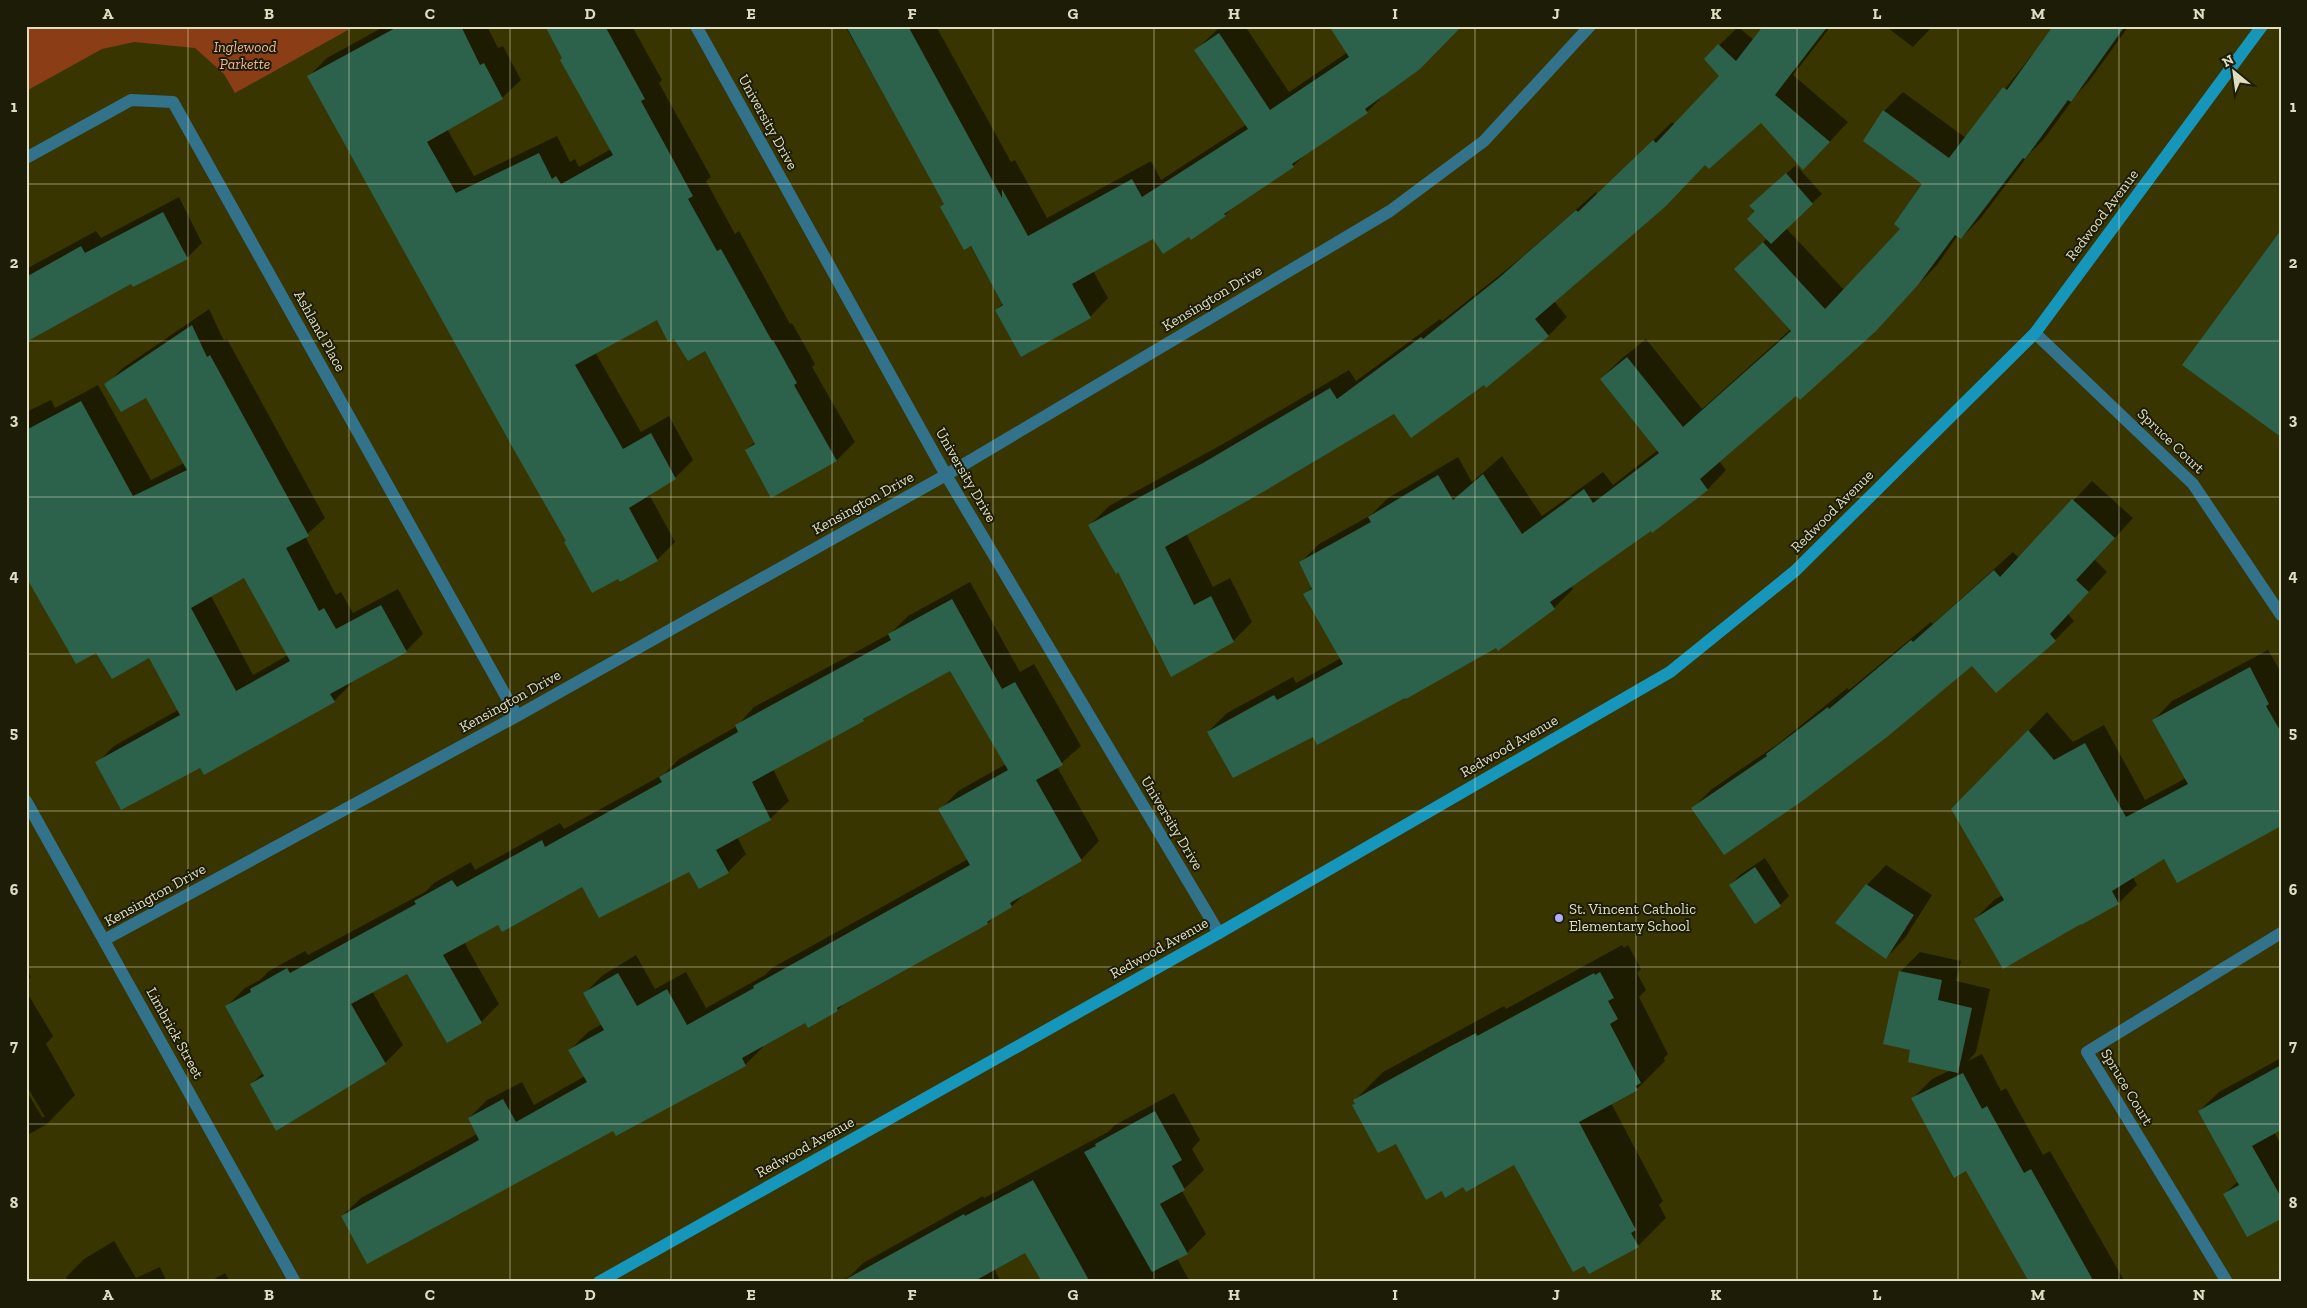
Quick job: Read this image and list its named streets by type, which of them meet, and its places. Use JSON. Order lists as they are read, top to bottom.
{
  "streets": {
    "street": [
      "University Drive",
      "Redwood Avenue",
      "Kensington Drive",
      "Ashland Place",
      "Spruce Court",
      "Limbrick Street"
    ]
  },
  "crossings": [
    ["University Drive", "Redwood Avenue"],
    ["University Drive", "Kensington Drive"],
    ["Redwood Avenue", "Spruce Court"],
    ["Kensington Drive", "Ashland Place"],
    ["Kensington Drive", "Limbrick Street"]
  ],
  "parks": ["Inglewood Parkette"],
  "places": ["St. Vincent Catholic Elementary School"],
  "north": "top left",
  "grid": {
    "columns": [
      "A",
      "B",
      "C",
      "D",
      "E",
      "F",
      "G",
      "H",
      "I",
      "J",
      "K",
      "L",
      "M",
      "N"
    ],
    "rows": [
      "1",
      "2",
      "3",
      "4",
      "5",
      "6",
      "7",
      "8"
    ]
  }
}
